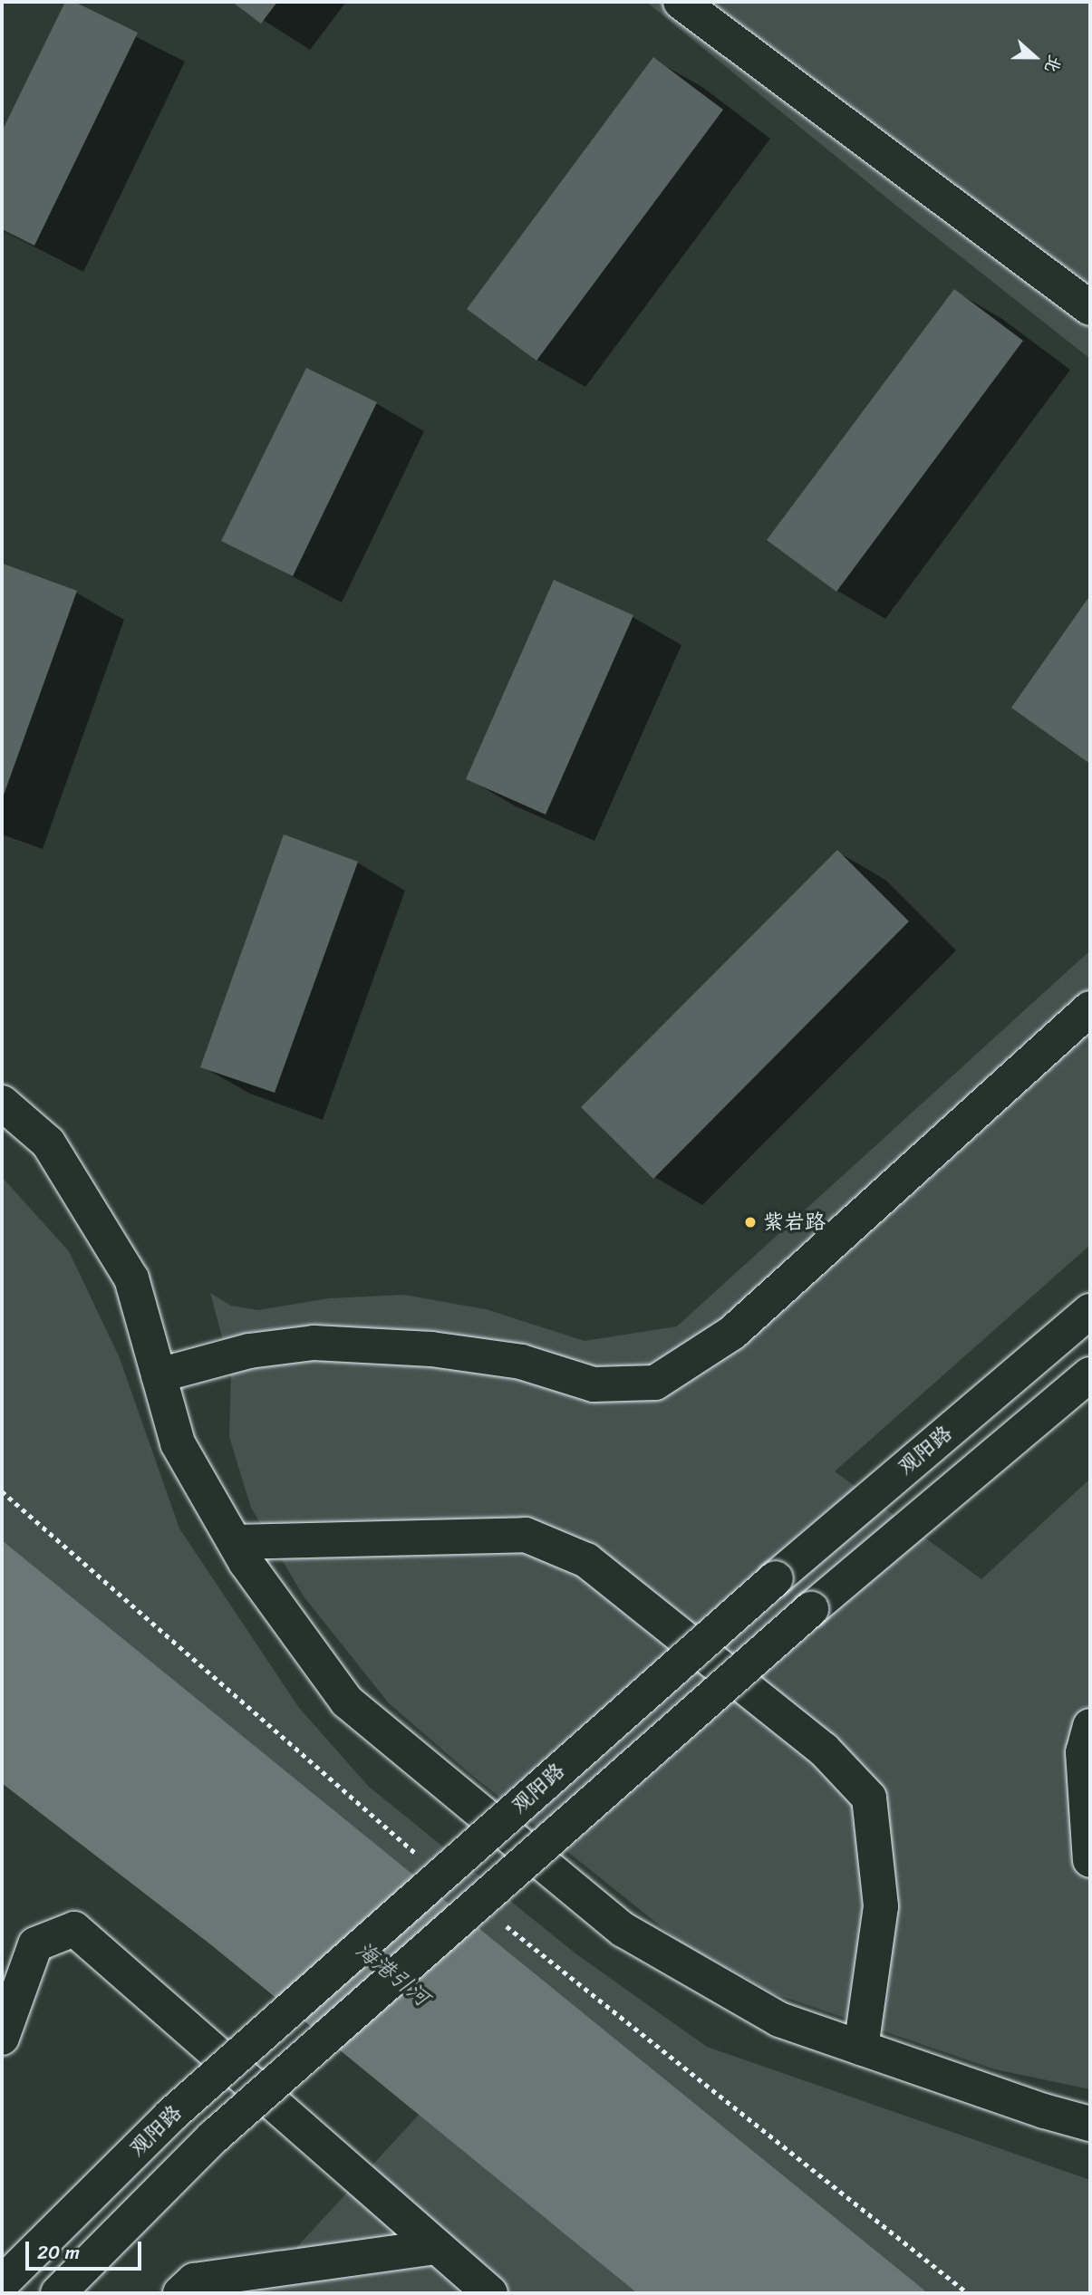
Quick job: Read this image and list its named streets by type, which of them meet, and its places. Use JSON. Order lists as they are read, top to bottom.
{
  "streets": {
    "street": ["观阳路"]
  },
  "water": ["海港引河"],
  "places": ["紫岩路"],
  "scale_bar": "20 m",
  "north": "right"
}
